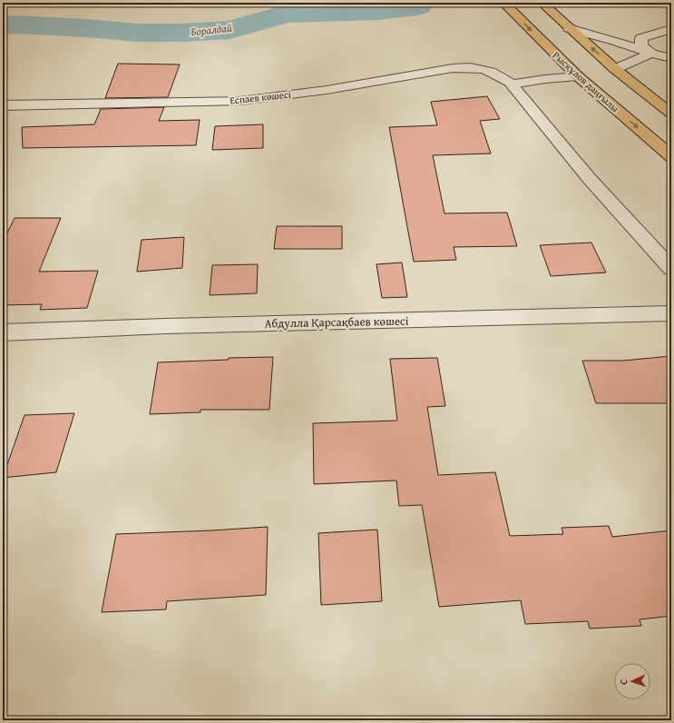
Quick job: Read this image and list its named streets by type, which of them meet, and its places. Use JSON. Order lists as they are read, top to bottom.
{
  "streets": {
    "main road": ["Рысқұлов даңғылы"],
    "street": ["Еспаев көшесі", "Абдулла Қарсақбаев көшесі"]
  },
  "water": ["Боралдай"],
  "north": "left"
}
